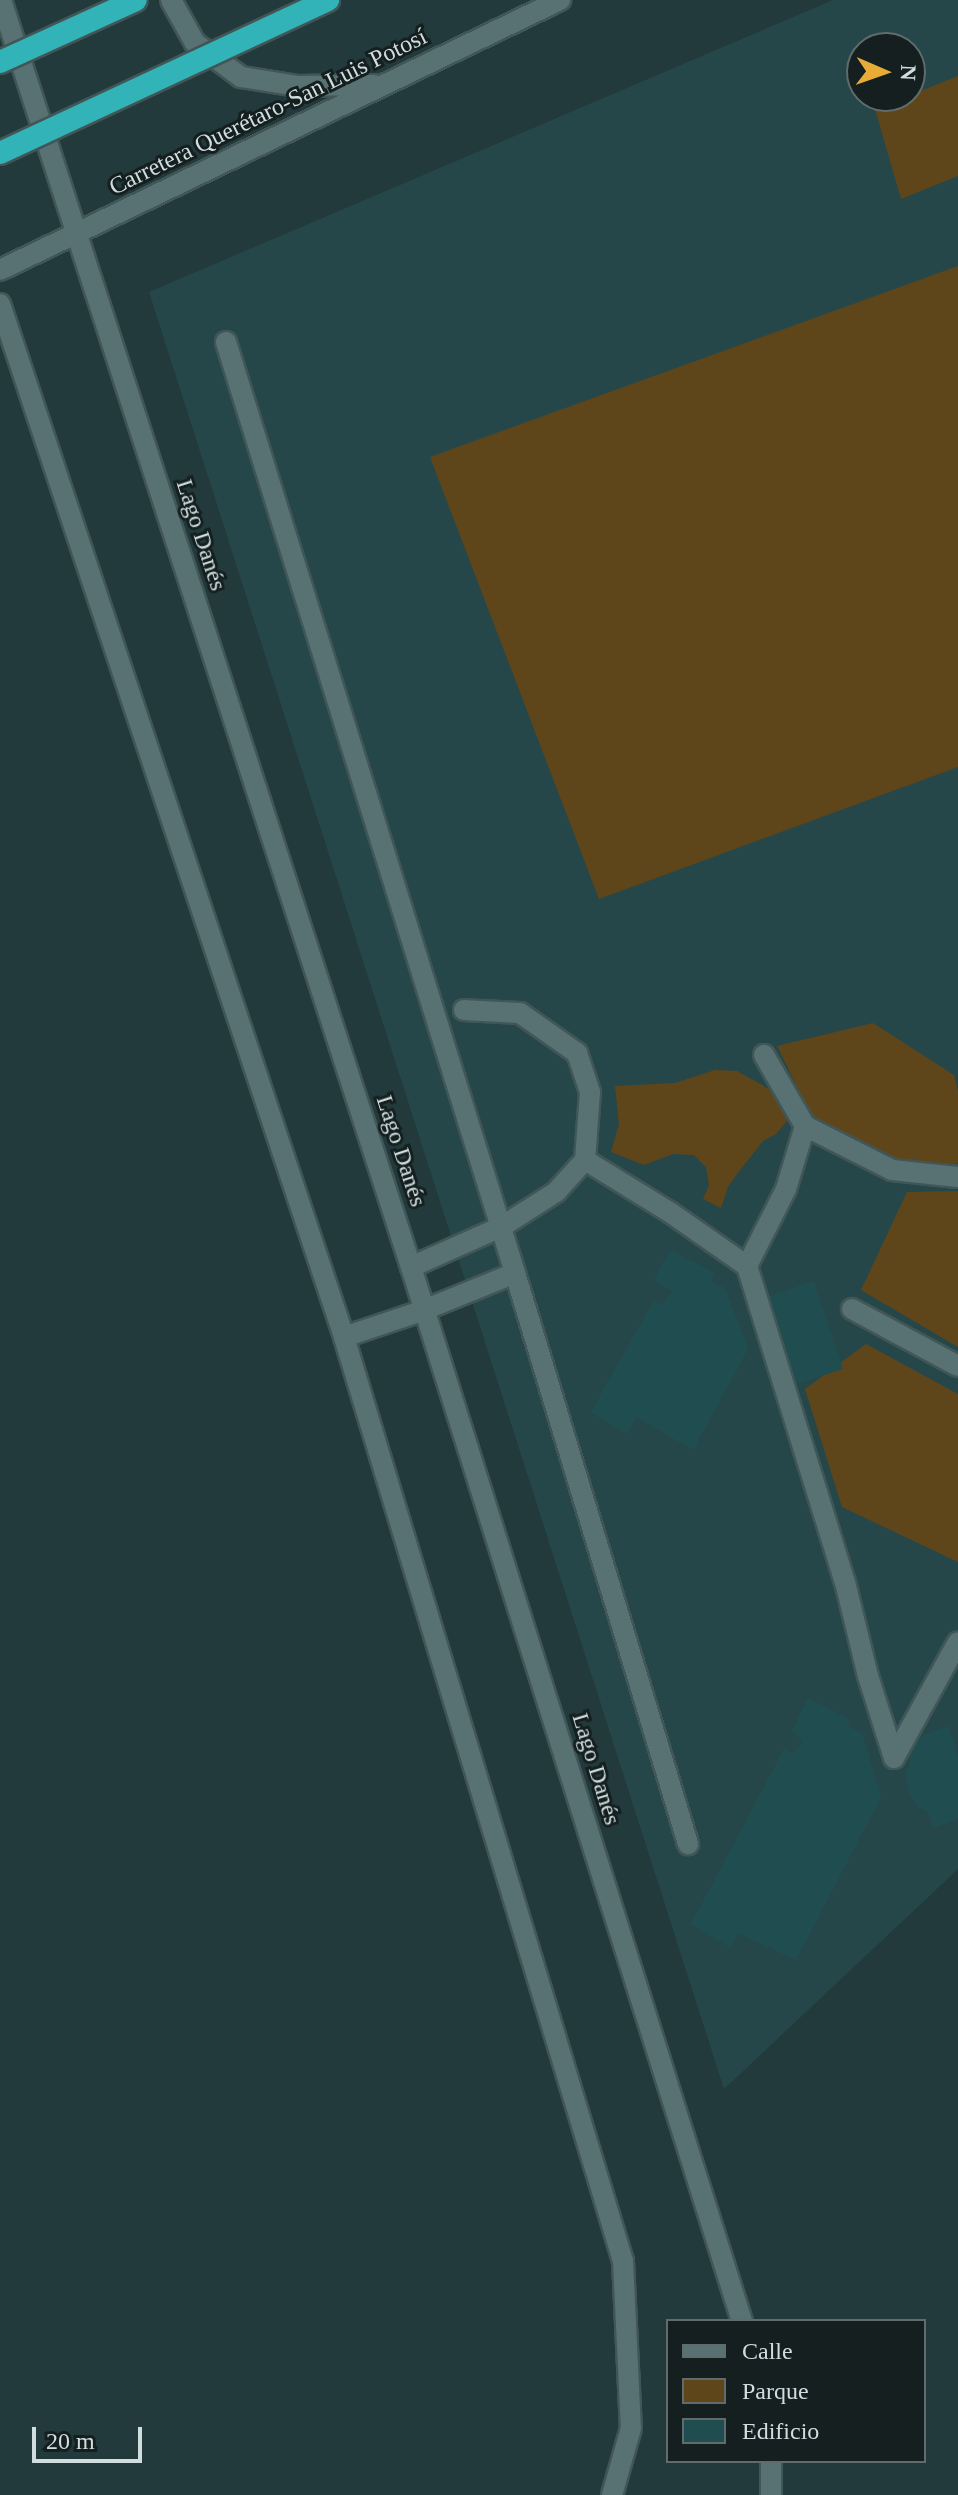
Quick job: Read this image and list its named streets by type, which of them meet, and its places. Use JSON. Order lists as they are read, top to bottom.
{
  "streets": {
    "street": ["Carretera Querétaro-San Luis Potosí", "Lago Danés"]
  },
  "crossings": [
    ["Carretera Querétaro-San Luis Potosí", "Lago Danés"]
  ],
  "legend": ["Calle", "Parque", "Edificio"],
  "scale_bar": "20 m",
  "north": "right"
}
